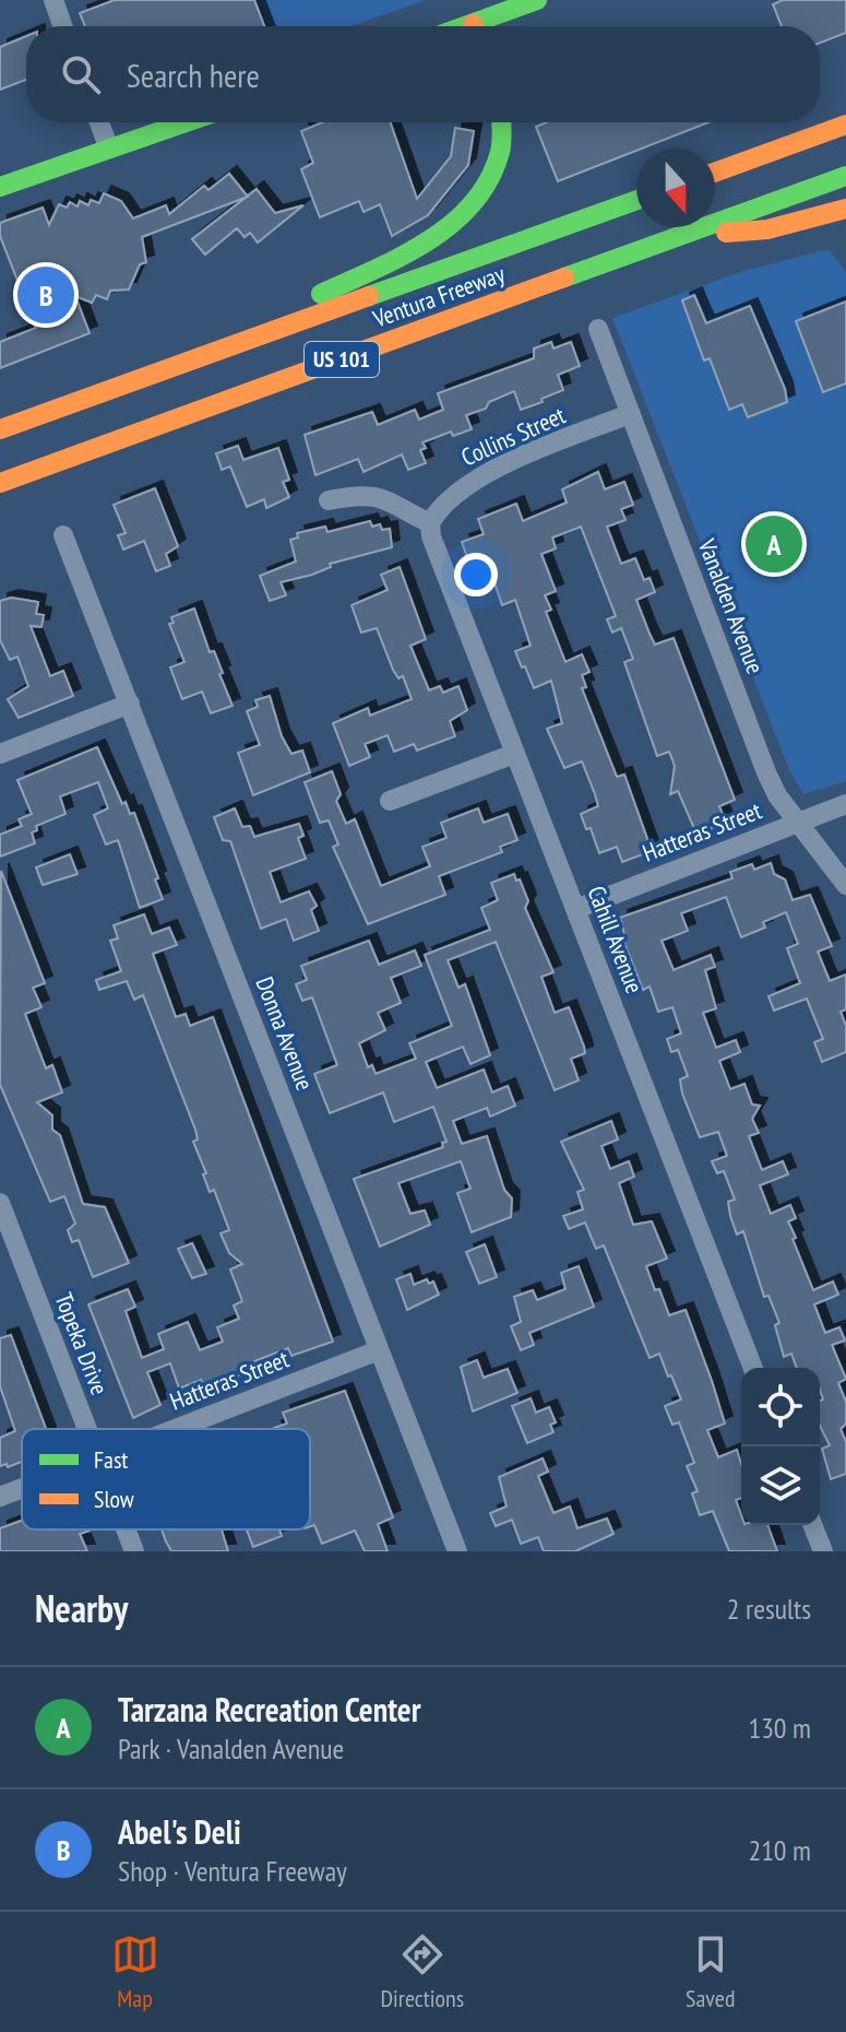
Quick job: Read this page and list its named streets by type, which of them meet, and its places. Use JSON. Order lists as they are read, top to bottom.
{
  "streets": {
    "main road": ["Ventura Freeway", "US 101"],
    "street": [
      "Collins Street",
      "Vanalden Avenue",
      "Hatteras Street",
      "Cahill Avenue",
      "Donna Avenue",
      "Topeka Drive"
    ]
  },
  "crossings": [
    ["Collins Street", "Vanalden Avenue"],
    ["Collins Street", "Cahill Avenue"],
    ["Vanalden Avenue", "Hatteras Street"],
    ["Hatteras Street", "Cahill Avenue"],
    ["Hatteras Street", "Donna Avenue"]
  ],
  "legend": ["Fast", "Slow"],
  "north": "bottom",
  "page": {
    "search": "Search here",
    "pins": ["B", "A"],
    "heading": ["Nearby", "2 results"],
    "list": [
      {
        "mark": "A",
        "name": "Tarzana Recreation Center",
        "note": "Park · Vanalden Avenue",
        "value": "130 m"
      },
      {
        "mark": "B",
        "name": "Abel's Deli",
        "note": "Shop · Ventura Freeway",
        "value": "210 m"
      }
    ],
    "nav": ["Map", "Directions", "Saved"]
  }
}
